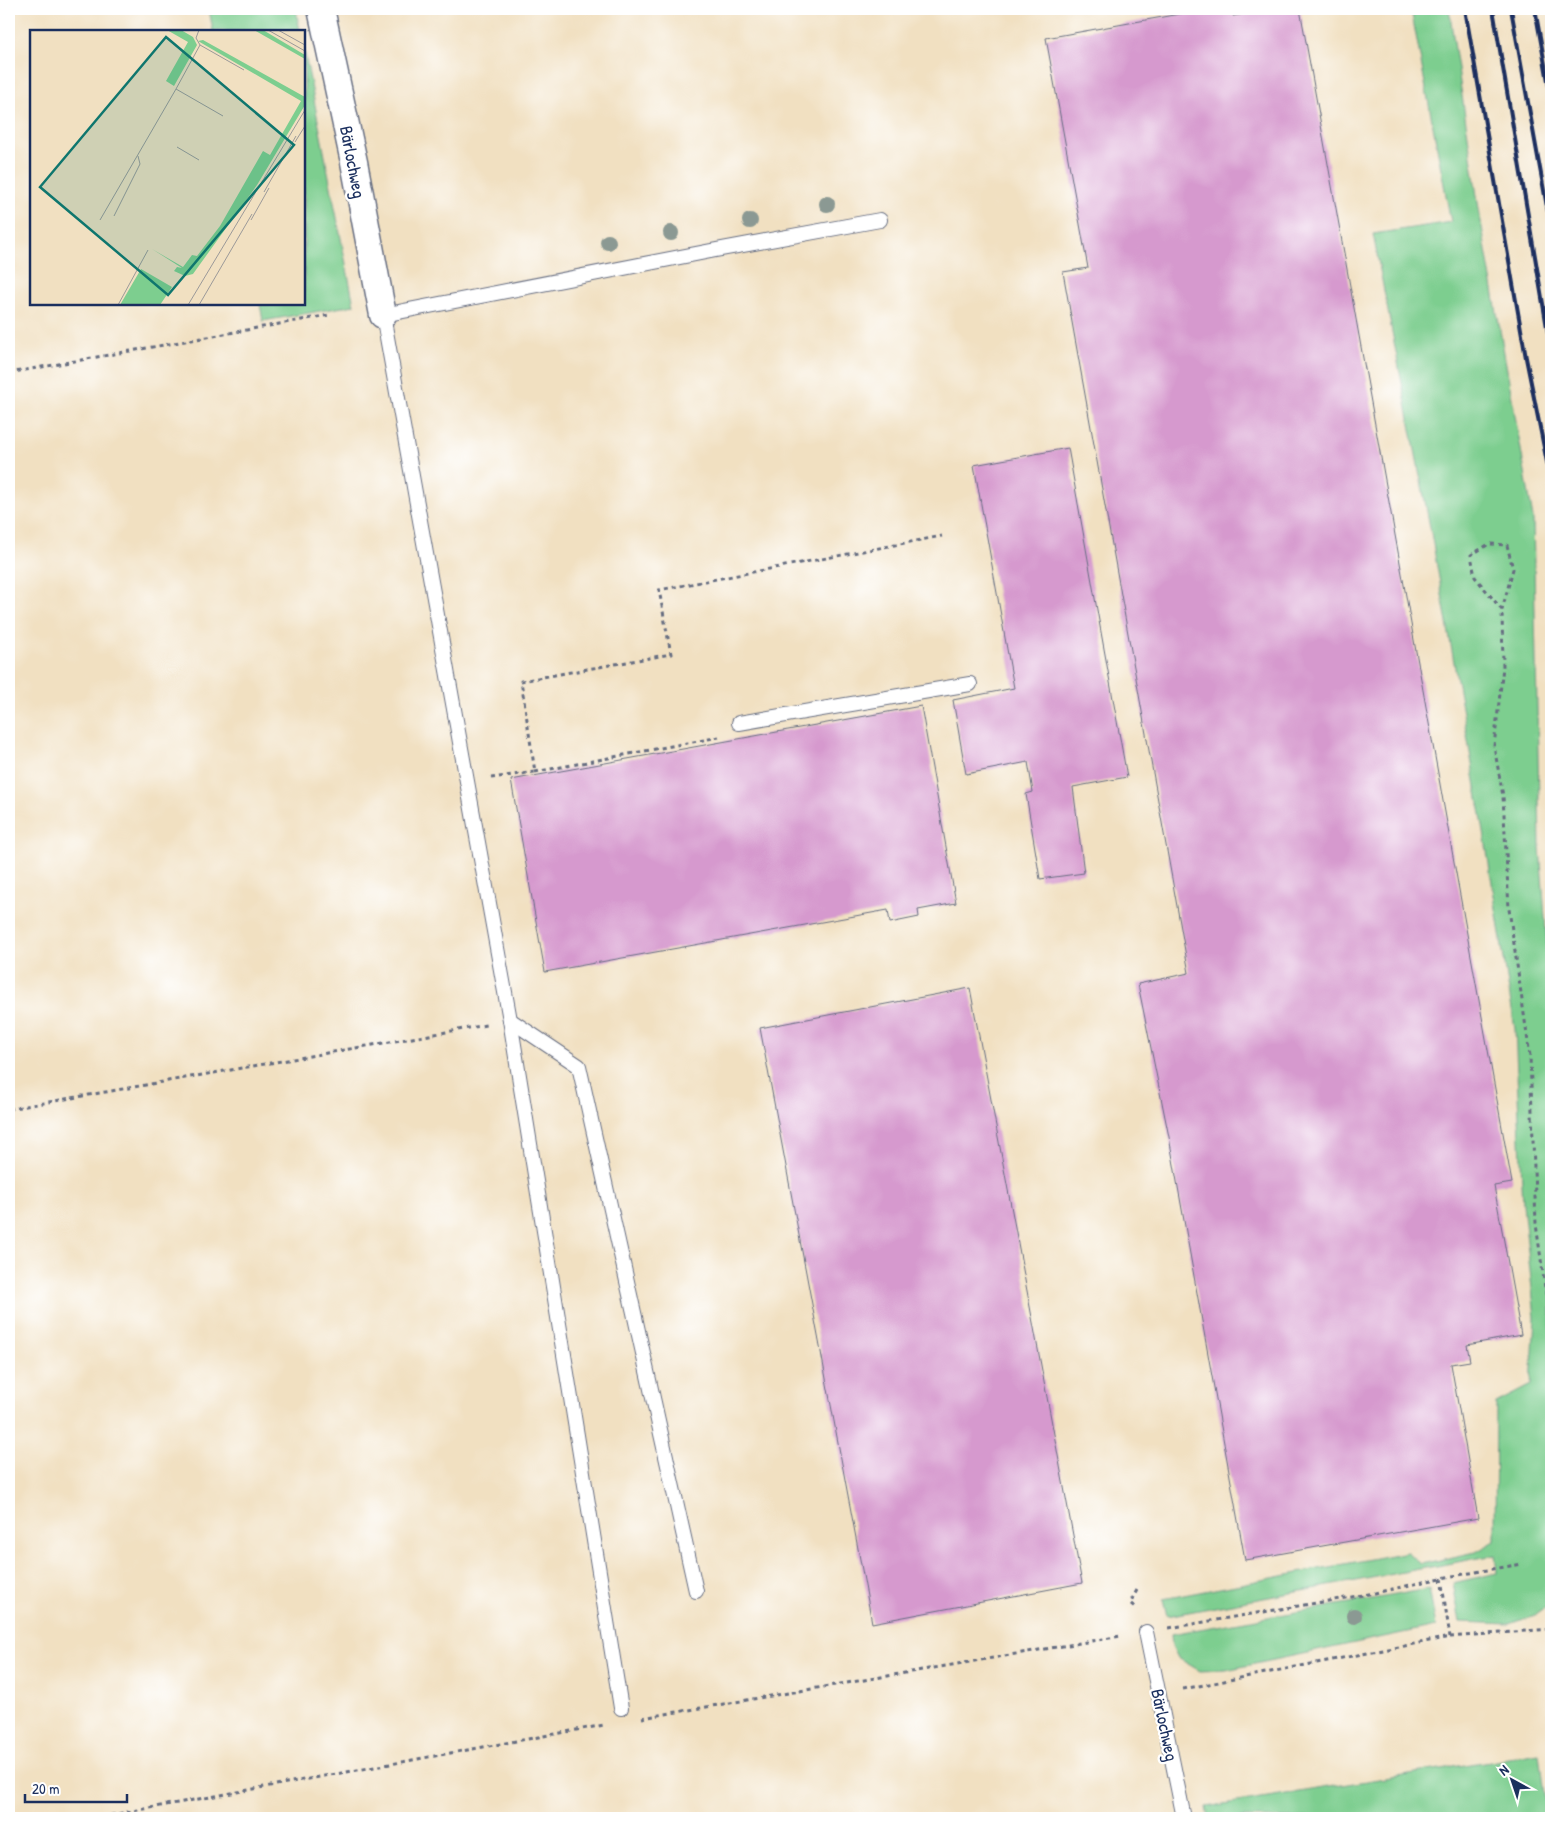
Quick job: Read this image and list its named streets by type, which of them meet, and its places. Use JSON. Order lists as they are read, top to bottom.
{
  "streets": {
    "street": ["Bärlochweg"]
  },
  "scale_bar": "20 m",
  "north": "top left"
}
